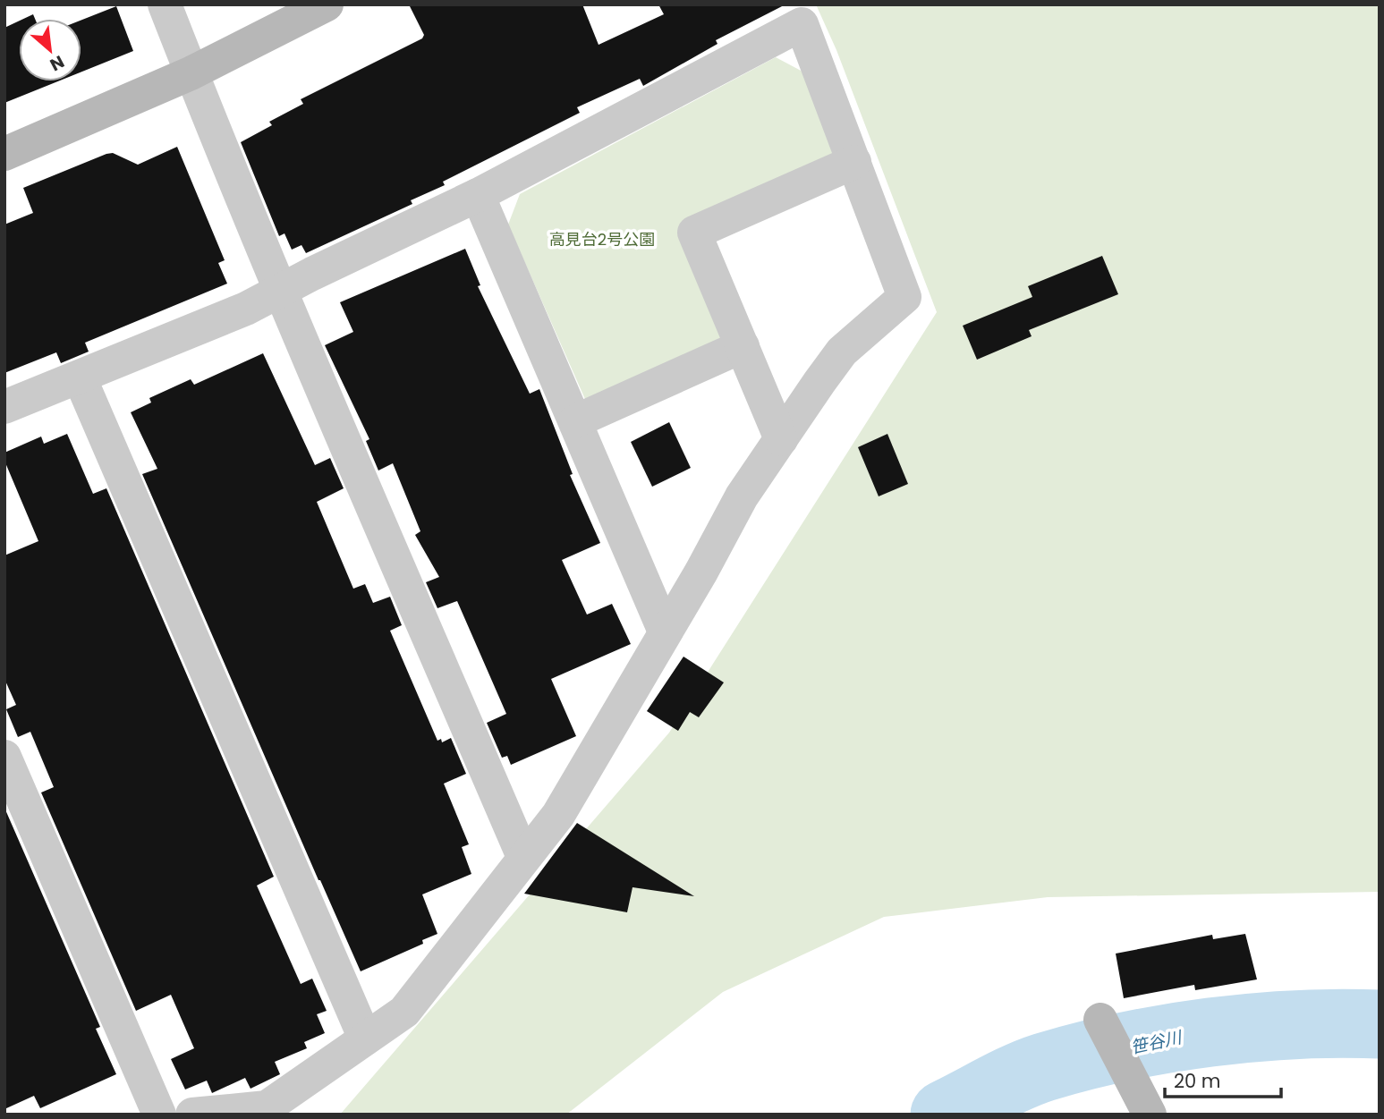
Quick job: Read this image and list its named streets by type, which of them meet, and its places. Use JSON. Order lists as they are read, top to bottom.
{
  "water": ["笹谷川"],
  "parks": ["高見台2号公園"],
  "scale_bar": "20 m",
  "north": "bottom right"
}
